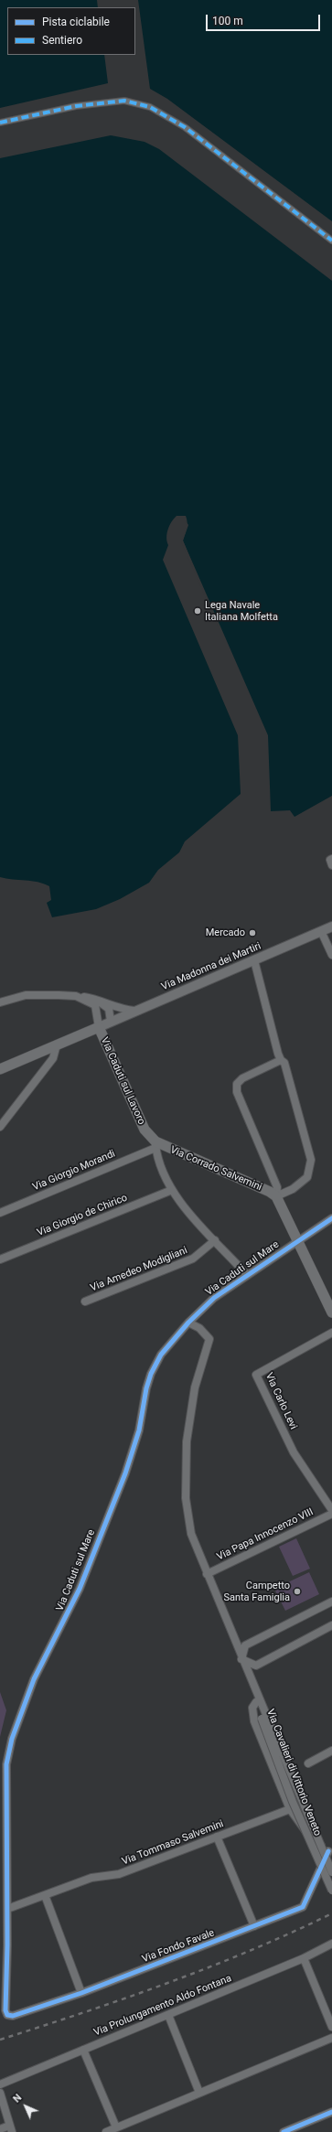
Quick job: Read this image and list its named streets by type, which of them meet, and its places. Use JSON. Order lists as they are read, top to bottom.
{
  "streets": {
    "main road": ["Via Caduti sul Lavoro", "Via Corrado Salvemini"],
    "street": [
      "Via Madonna dei Martiri",
      "Via Giorgio Morandi",
      "Via Giorgio de Chirico",
      "Via Caduti sul Mare",
      "Via Amedeo Modigliani",
      "Via Carlo Levi",
      "Via Papa Innocenzo VIII",
      "Via Cavalieri di Vittorio Veneto",
      "Via Tommaso Salvemini",
      "Via Fondo Favale",
      "Via Prolungamento Aldo Fontana"
    ]
  },
  "crossings": [
    ["Via Madonna dei Martiri", "Via Caduti sul Lavoro"],
    ["Via Caduti sul Lavoro", "Via Corrado Salvemini"],
    ["Via Caduti sul Lavoro", "Via Giorgio Morandi"],
    ["Via Caduti sul Lavoro", "Via Giorgio de Chirico"],
    ["Via Caduti sul Lavoro", "Via Caduti sul Mare"],
    ["Via Caduti sul Lavoro", "Via Amedeo Modigliani"],
    ["Via Corrado Salvemini", "Via Giorgio Morandi"],
    ["Via Caduti sul Mare", "Via Cavalieri di Vittorio Veneto"],
    ["Via Caduti sul Mare", "Via Tommaso Salvemini"],
    ["Via Caduti sul Mare", "Via Fondo Favale"],
    ["Via Papa Innocenzo VIII", "Via Cavalieri di Vittorio Veneto"]
  ],
  "places": ["Lega Navale Italiana Molfetta", "Mercado", "Campetto Santa Famiglia"],
  "legend": ["Pista ciclabile", "Sentiero"],
  "scale_bar": "100 m",
  "north": "top left"
}
